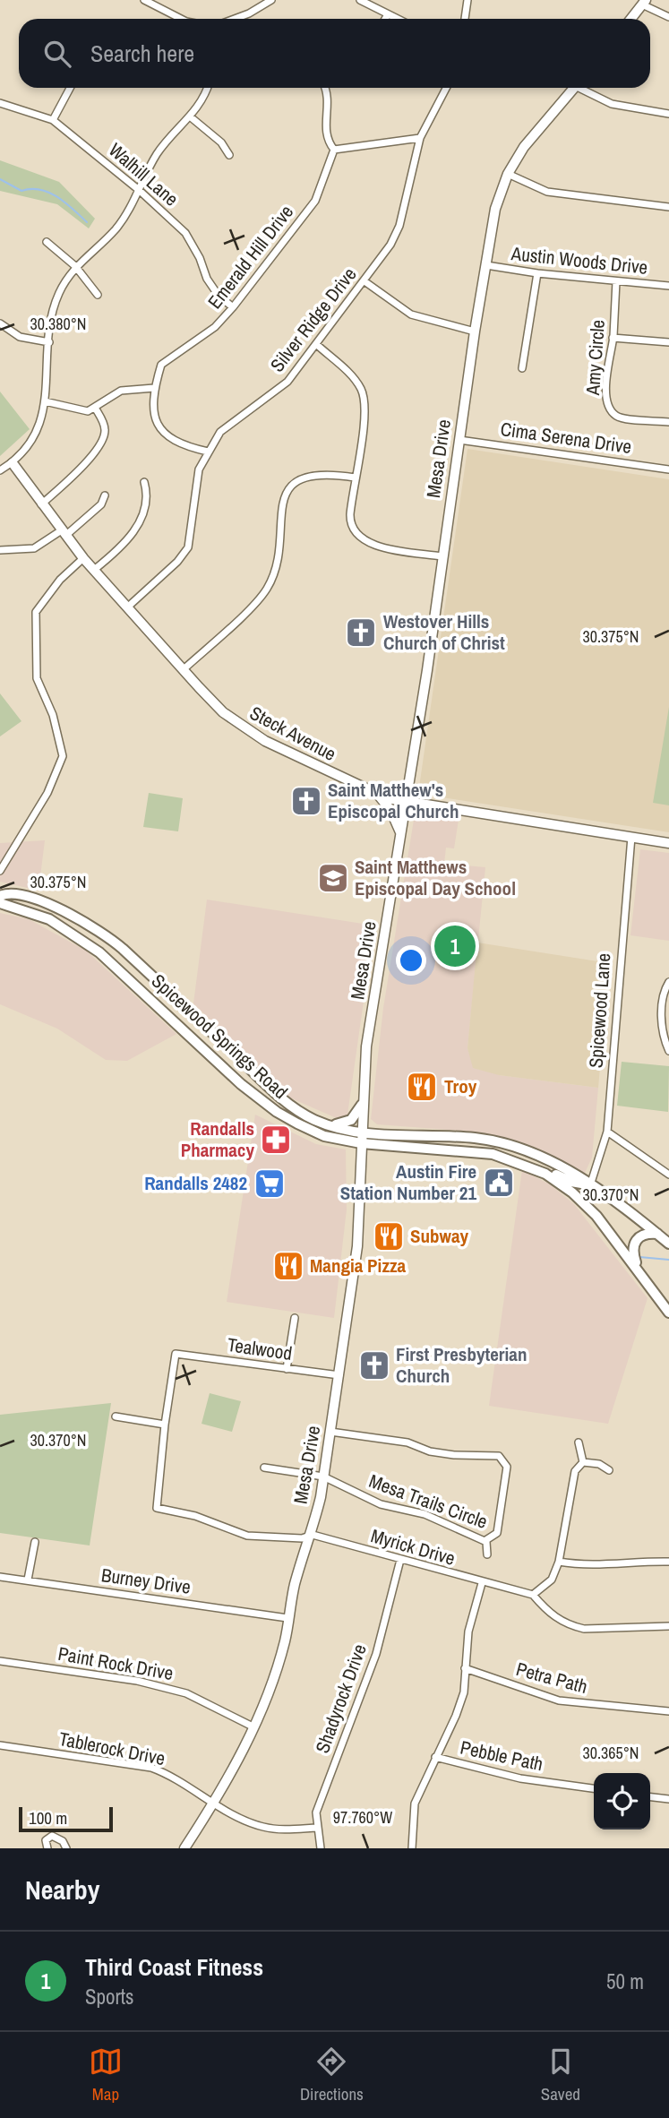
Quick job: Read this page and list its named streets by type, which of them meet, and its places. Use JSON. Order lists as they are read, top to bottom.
{
  "streets": {
    "main road": ["Spicewood Springs Road"],
    "street": [
      "Walhill Lane",
      "Emerald Hill Drive",
      "Austin Woods Drive",
      "Silver Ridge Drive",
      "Amy Circle",
      "Cima Serena Drive",
      "Mesa Drive",
      "Steck Avenue",
      "Spicewood Lane",
      "Tealwood",
      "Mesa Trails Circle",
      "Myrick Drive",
      "Burney Drive",
      "Paint Rock Drive",
      "Petra Path",
      "Shadyrock Drive",
      "Tablerock Drive",
      "Pebble Path"
    ]
  },
  "crossings": [
    ["Walhill Lane", "Emerald Hill Drive"],
    ["Austin Woods Drive", "Amy Circle"],
    ["Austin Woods Drive", "Mesa Drive"],
    ["Silver Ridge Drive", "Steck Avenue"],
    ["Cima Serena Drive", "Mesa Drive"],
    ["Mesa Drive", "Steck Avenue"],
    ["Mesa Drive", "Spicewood Springs Road"],
    ["Mesa Drive", "Tealwood"],
    ["Mesa Drive", "Mesa Trails Circle"],
    ["Mesa Drive", "Myrick Drive"],
    ["Mesa Drive", "Burney Drive"],
    ["Mesa Drive", "Paint Rock Drive"],
    ["Mesa Drive", "Tablerock Drive"],
    ["Steck Avenue", "Spicewood Lane"],
    ["Spicewood Lane", "Spicewood Springs Road"],
    ["Myrick Drive", "Shadyrock Drive"],
    ["Shadyrock Drive", "Tablerock Drive"]
  ],
  "places": {
    "church": ["Westover Hills Church of Christ", "Saint Matthew's Episcopal Church", "First Presbyterian Church"],
    "school or university": ["Saint Matthews Episcopal Day School"],
    "restaurant": ["Troy", "Subway", "Mangia Pizza"],
    "pharmacy": ["Randalls Pharmacy"],
    "public building": ["Austin Fire Station Number 21"],
    "supermarket": ["Randalls 2482"]
  },
  "scale_bar": "100 m",
  "page": {
    "search": "Search here",
    "pins": "1",
    "scale": "100 m",
    "heading": "Nearby",
    "list": [
      {
        "mark": "1",
        "name": "Third Coast Fitness",
        "note": "Sports",
        "value": "50 m"
      }
    ],
    "nav": ["Map", "Directions", "Saved"]
  },
  "coordinates": [
    "30.380°N",
    "30.375°N",
    "30.370°N",
    "30.365°N",
    "97.760°W"
  ]
}
